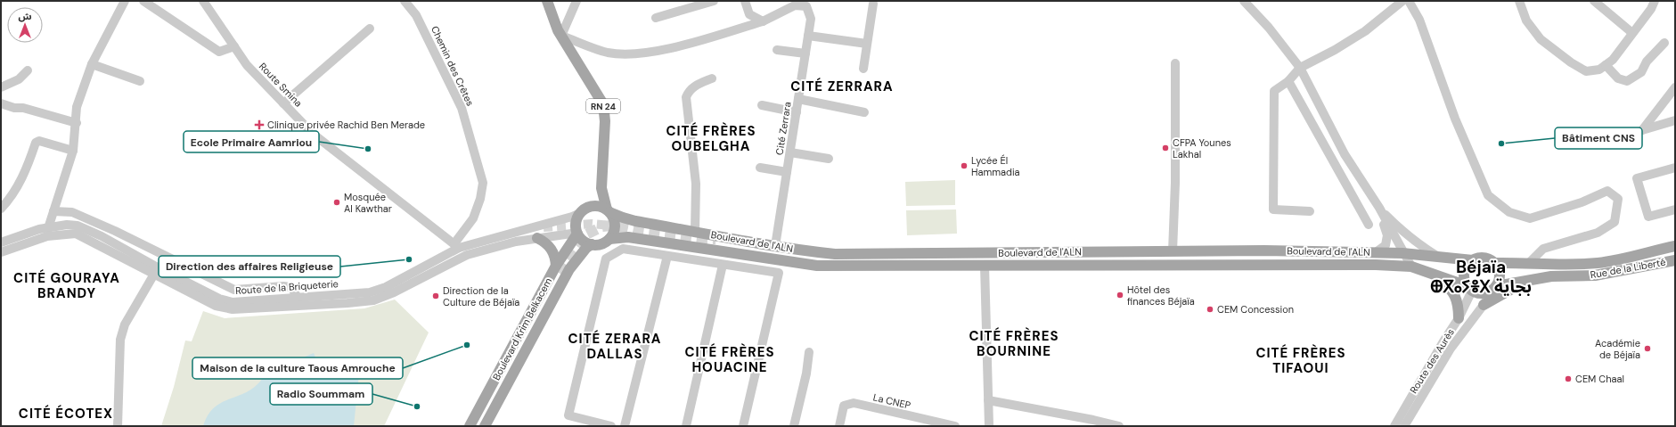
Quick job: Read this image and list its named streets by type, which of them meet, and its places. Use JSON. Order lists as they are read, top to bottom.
{
  "streets": {
    "main road": [
      "RN 24",
      "Boulevard de l'ALN",
      "Rue de la Liberté",
      "Boulevard Krim Belkacem"
    ],
    "street": [
      "Chemin des Crêtes",
      "Route Smina",
      "Cité Zerrara",
      "Route de la Briqueterie",
      "Route des Aurès",
      "La CNEP"
    ]
  },
  "crossings": [
    ["Chemin des Crêtes", "Route Smina"],
    ["Chemin des Crêtes", "Route de la Briqueterie"],
    ["Route Smina", "Route de la Briqueterie"],
    ["RN 24", "Boulevard de l'ALN"],
    ["RN 24", "Route de la Briqueterie"],
    ["RN 24", "Boulevard Krim Belkacem"],
    ["Cité Zerrara", "Boulevard de l'ALN"],
    ["Boulevard de l'ALN", "Rue de la Liberté"],
    ["Boulevard de l'ALN", "Route de la Briqueterie"],
    ["Boulevard de l'ALN", "Boulevard Krim Belkacem"],
    ["Boulevard de l'ALN", "Route des Aurès"],
    ["Rue de la Liberté", "Route des Aurès"],
    ["Route de la Briqueterie", "Boulevard Krim Belkacem"]
  ],
  "districts": [
    "CITÉ ZERRARA",
    "CITÉ FRÈRES OUBELGHA",
    "Béjaïa ⴲⴳⴰⵢⴻⵝ بجاية",
    "CITÉ GOURAYA BRANDY",
    "CITÉ FRÈRES BOURNINE",
    "CITÉ ZERARA DALLAS",
    "CITÉ FRÈRES HOUACINE",
    "CITÉ FRÈRES TIFAOUI",
    "CITÉ ÉCOTEX"
  ],
  "places": {
    "health": ["Clinique privée Rachid Ben Merade"],
    "other": [
      "Bâtiment CNS",
      "CFPA Younes Lakhal",
      "Ecole Primaire Aamriou",
      "Lycée Él Hammadia",
      "Mosquée Al Kawthar",
      "Direction des affaires Religieuse",
      "Hôtel des finances Béjaïa",
      "Direction de la Culture de Béjaïa",
      "CEM Concession",
      "Maison de la culture Taous Amrouche",
      "Académie de Béjaïa",
      "CEM Chaal",
      "Radio Soummam"
    ]
  },
  "north": "top"
}
